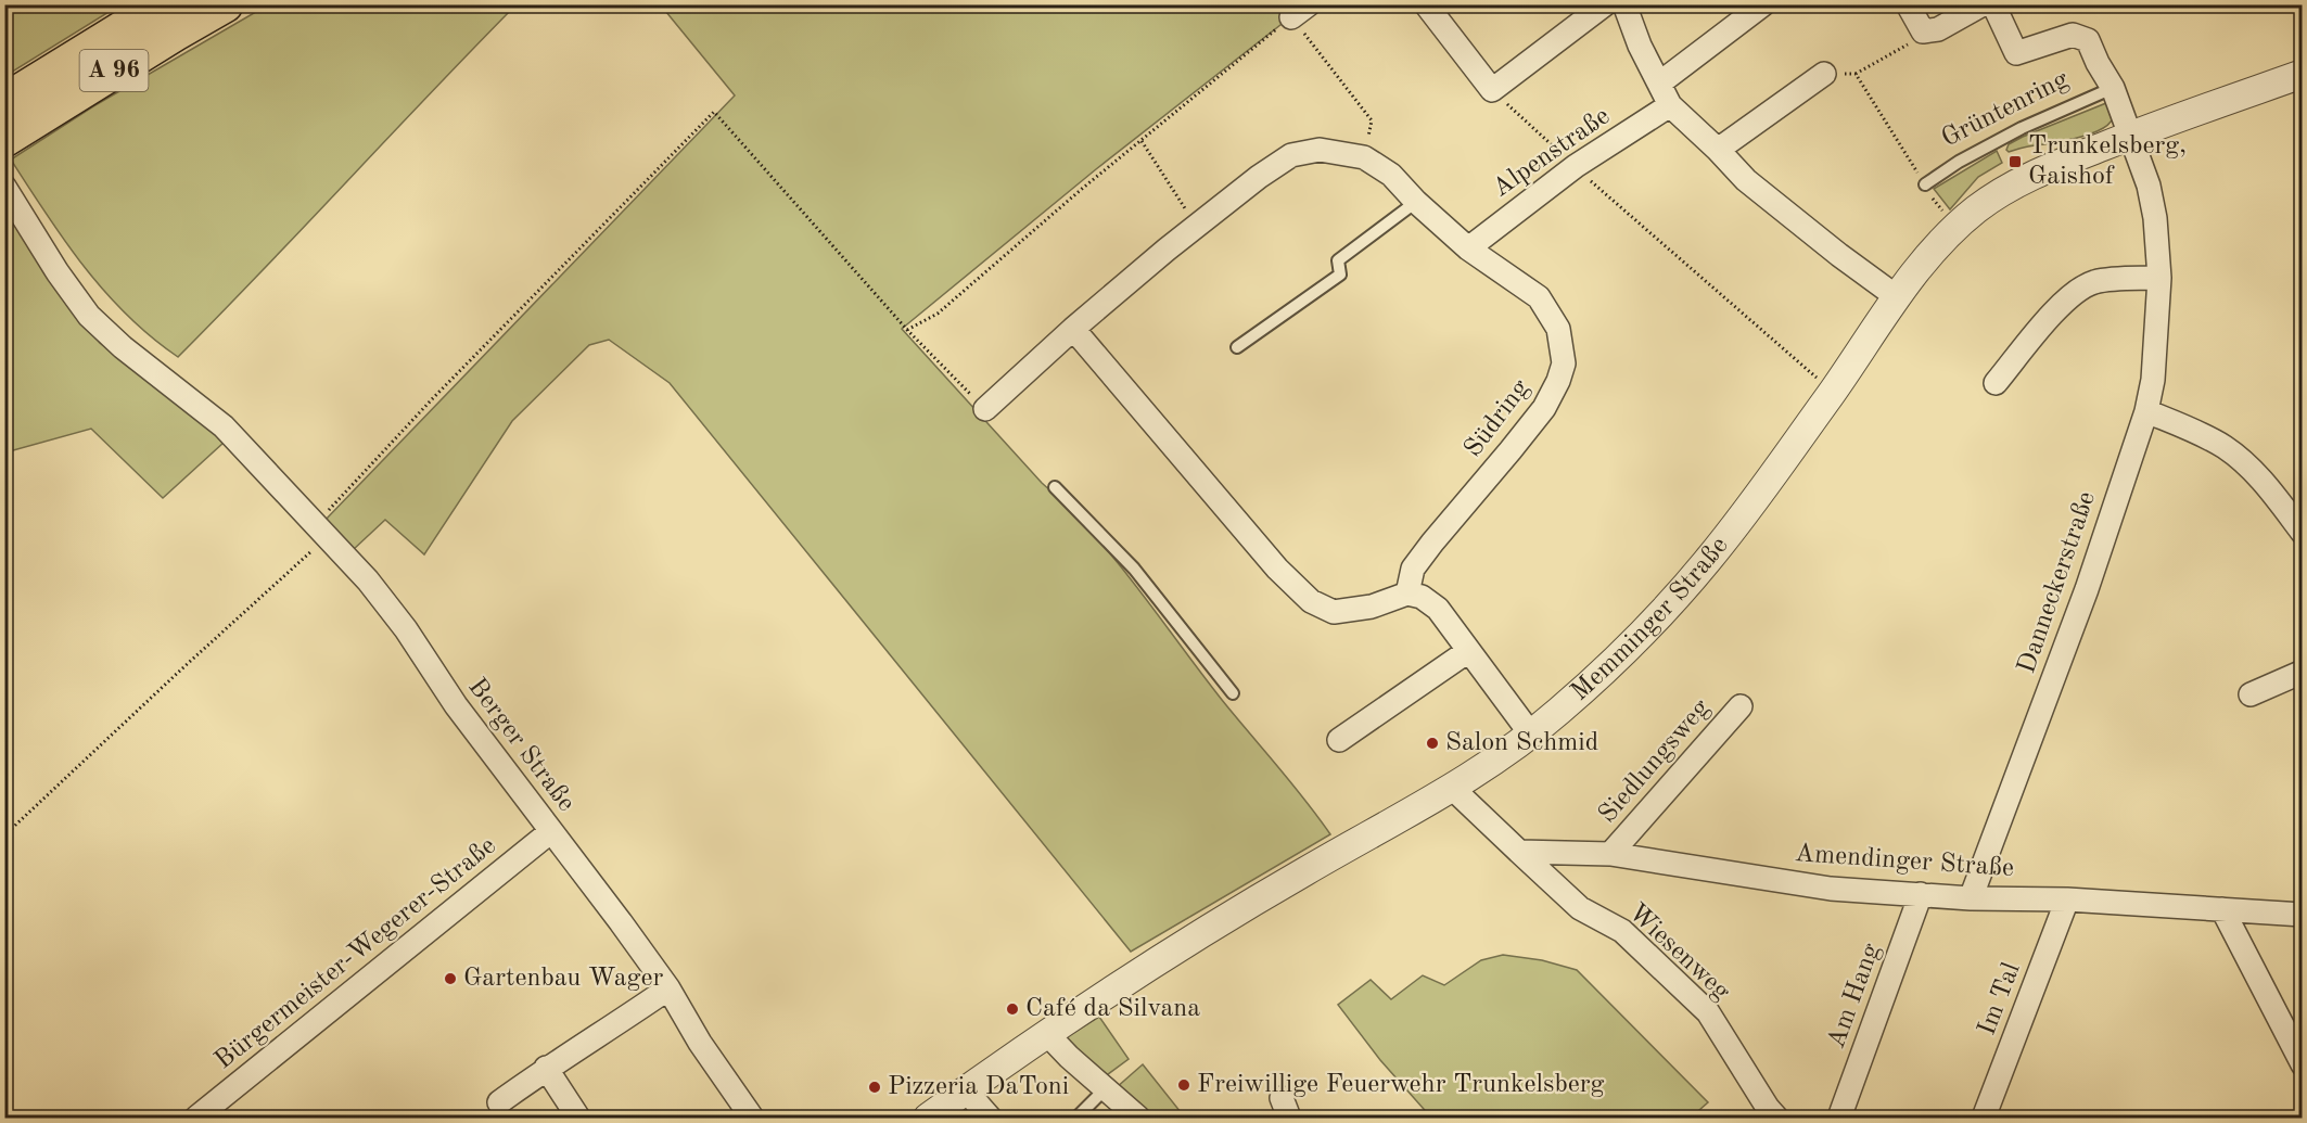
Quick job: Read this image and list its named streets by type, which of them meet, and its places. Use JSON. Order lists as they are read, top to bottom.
{
  "streets": {
    "highway": ["A 96"],
    "street": [
      "Grüntenring",
      "Alpenstraße",
      "Südring",
      "Danneckerstraße",
      "Memminger Straße",
      "Berger Straße",
      "Siedlungsweg",
      "Amendinger Straße",
      "Wiesenweg",
      "Bürgermeister-Wegerer-Straße",
      "Am Hang",
      "Im Tal"
    ]
  },
  "crossings": [
    ["Grüntenring", "Danneckerstraße"],
    ["Grüntenring", "Memminger Straße"],
    ["Alpenstraße", "Südring"],
    ["Danneckerstraße", "Memminger Straße"],
    ["Danneckerstraße", "Amendinger Straße"],
    ["Berger Straße", "Bürgermeister-Wegerer-Straße"],
    ["Siedlungsweg", "Amendinger Straße"],
    ["Amendinger Straße", "Wiesenweg"],
    ["Amendinger Straße", "Am Hang"],
    ["Amendinger Straße", "Im Tal"]
  ],
  "places": {
    "transit": ["Trunkelsberg, Gaishof"],
    "other": [
      "Salon Schmid",
      "Gartenbau Wager",
      "Café da Silvana",
      "Freiwillige Feuerwehr Trunkelsberg",
      "Pizzeria DaToni"
    ]
  }
}
